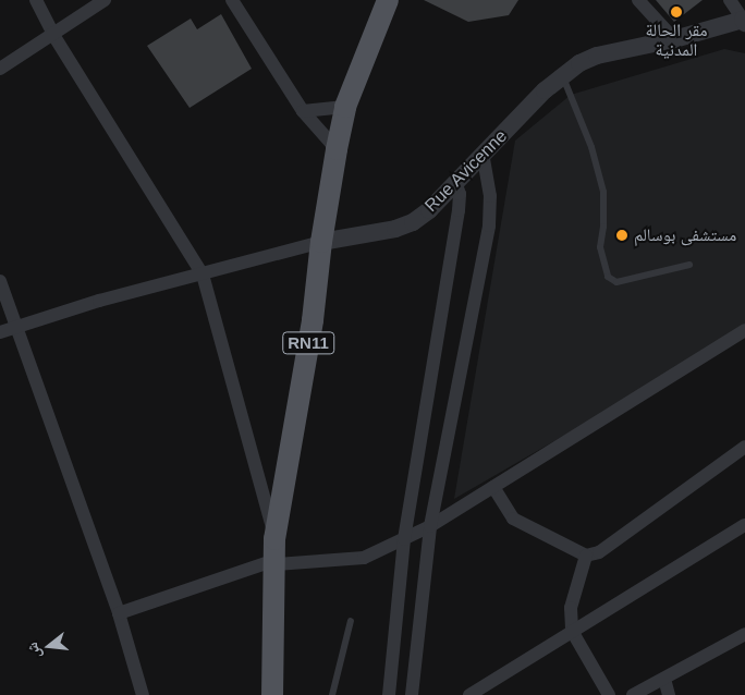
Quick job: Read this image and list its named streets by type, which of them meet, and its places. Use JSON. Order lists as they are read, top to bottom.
{
  "streets": {
    "main road": ["RN11"],
    "street": ["Rue Avicenne"]
  },
  "crossings": [
    ["Rue Avicenne", "RN11"]
  ],
  "places": ["مقر الحالة المدنية", "مستشفى بوسالم"],
  "north": "left"
}
